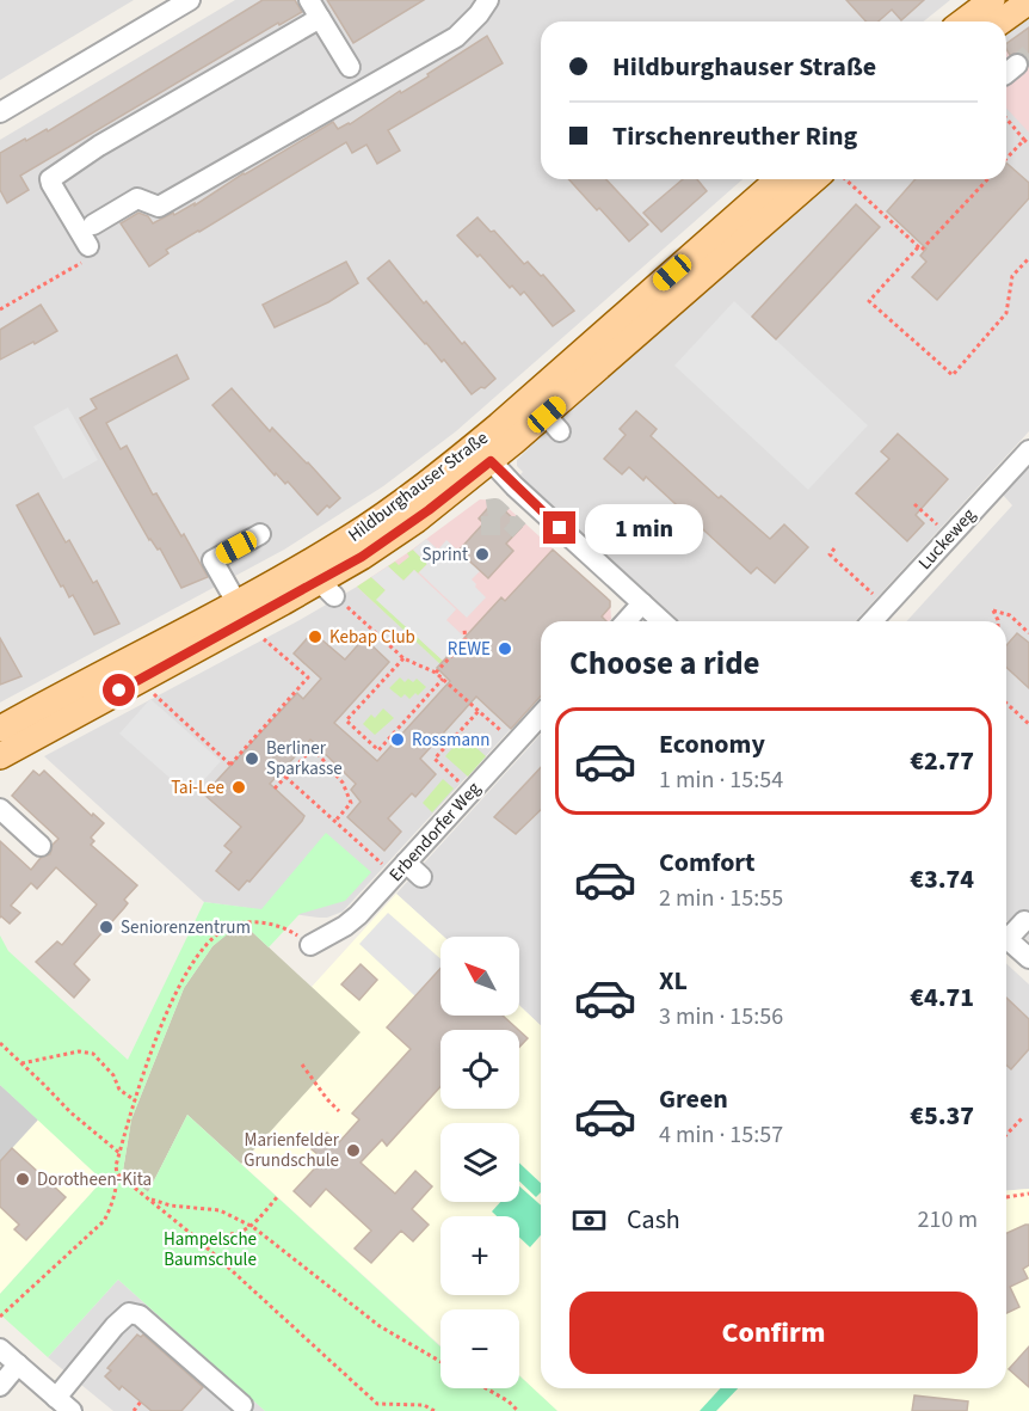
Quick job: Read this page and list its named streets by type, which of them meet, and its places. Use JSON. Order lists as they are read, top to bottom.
{
  "streets": {
    "main road": ["Hildburghauser Straße"],
    "street": ["Luckeweg", "Erbendorfer Weg"]
  },
  "parks": ["Hampelsche Baumschule"],
  "places": [
    "Sprint",
    "Kebap Club",
    "REWE",
    "Rossmann",
    "Berliner Sparkasse",
    "Tai-Lee",
    "Seniorenzentrum",
    "Marienfelder Grundschule",
    "Dorotheen-Kita"
  ],
  "north": "top left",
  "page": {
    "banner": ["Hildburghauser Straße", "Tirschenreuther Ring"],
    "bubble": "1 min",
    "heading": "Choose a ride",
    "list": [
      {
        "name": "Economy",
        "note": "1 min · 15:54",
        "value": "€2.77"
      },
      {
        "name": "Comfort",
        "note": "2 min · 15:55",
        "value": "€3.74"
      },
      {
        "name": "XL",
        "note": "3 min · 15:56",
        "value": "€4.71"
      },
      {
        "name": "Green",
        "note": "4 min · 15:57",
        "value": "€5.37"
      }
    ],
    "map_buttons": ["+", "−"],
    "pay": ["Cash", "210 m"],
    "buttons": "Confirm"
  }
}
